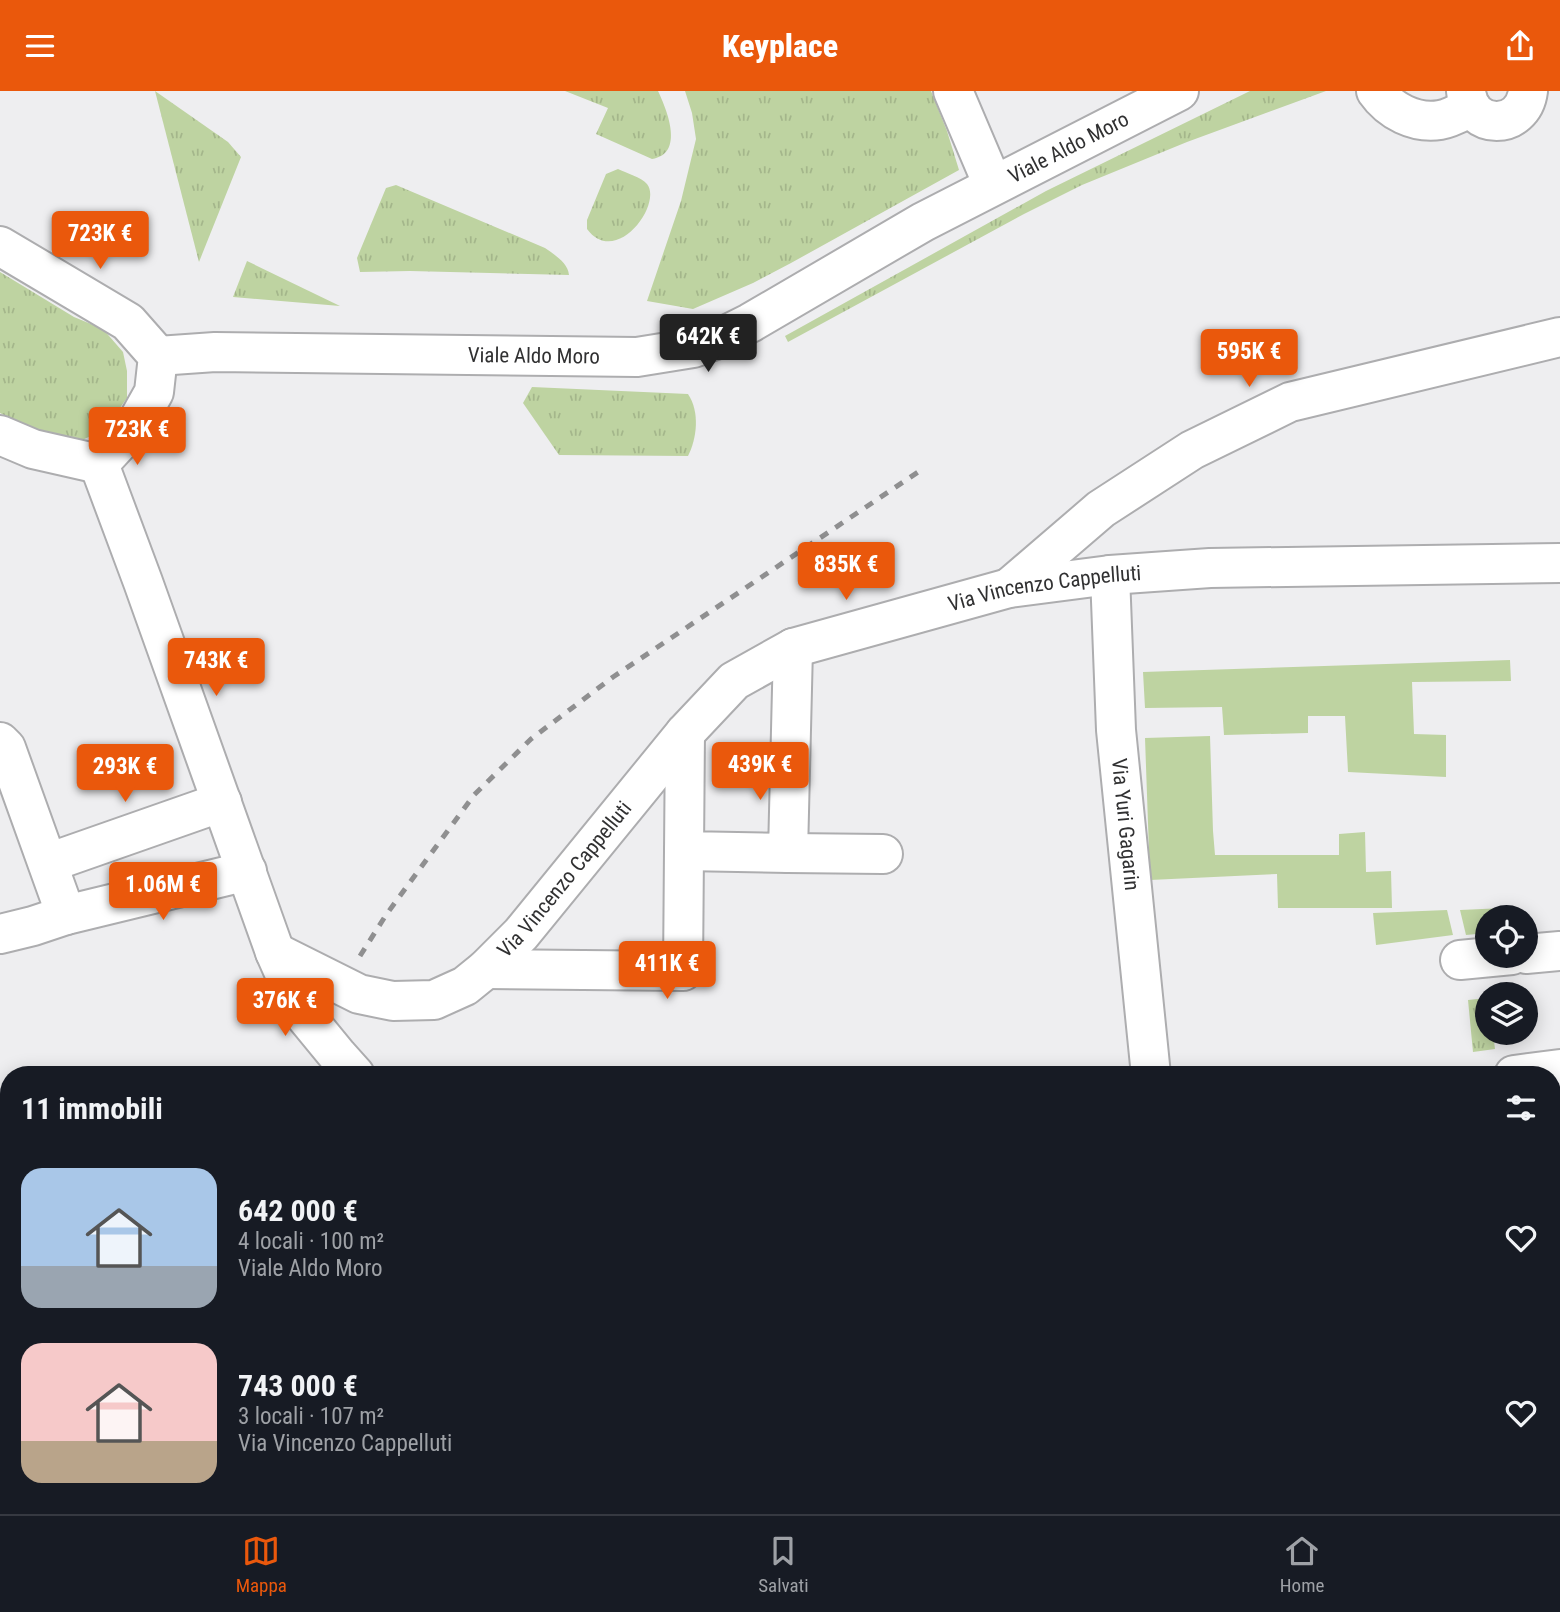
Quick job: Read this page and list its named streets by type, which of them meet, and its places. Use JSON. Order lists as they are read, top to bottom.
{
  "streets": {
    "street": ["Viale Aldo Moro", "Via Vincenzo Cappelluti", "Via Yuri Gagarin"]
  },
  "crossings": [
    ["Via Vincenzo Cappelluti", "Via Yuri Gagarin"]
  ],
  "page": {
    "header": "Keyplace",
    "price": [
      "723K €",
      "642K €",
      "595K €",
      "723K €",
      "835K €",
      "743K €",
      "439K €",
      "293K €",
      "1.06M €",
      "411K €",
      "376K €"
    ],
    "heading": "11 immobili",
    "list": [
      {
        "name": "642 000 €",
        "note": "4 locali · 100 m² · Viale Aldo Moro"
      },
      {
        "name": "743 000 €",
        "note": "3 locali · 107 m² · Via Vincenzo Cappelluti"
      }
    ],
    "tabs": ["Mappa", "Salvati", "Home"]
  }
}
